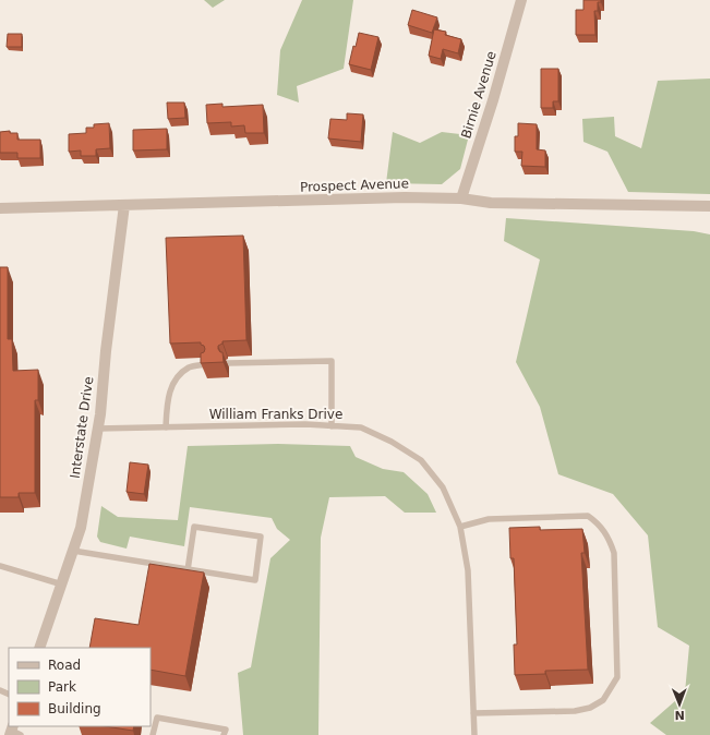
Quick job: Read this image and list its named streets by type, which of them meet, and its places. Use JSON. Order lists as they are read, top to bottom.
{
  "streets": {
    "street": ["Birnie Avenue", "Prospect Avenue", "Interstate Drive"],
    "lane": ["William Franks Drive"]
  },
  "crossings": [
    ["Birnie Avenue", "Prospect Avenue"],
    ["Prospect Avenue", "Interstate Drive"],
    ["William Franks Drive", "Interstate Drive"]
  ],
  "legend": ["Road", "Park", "Building"],
  "north": "bottom"
}
